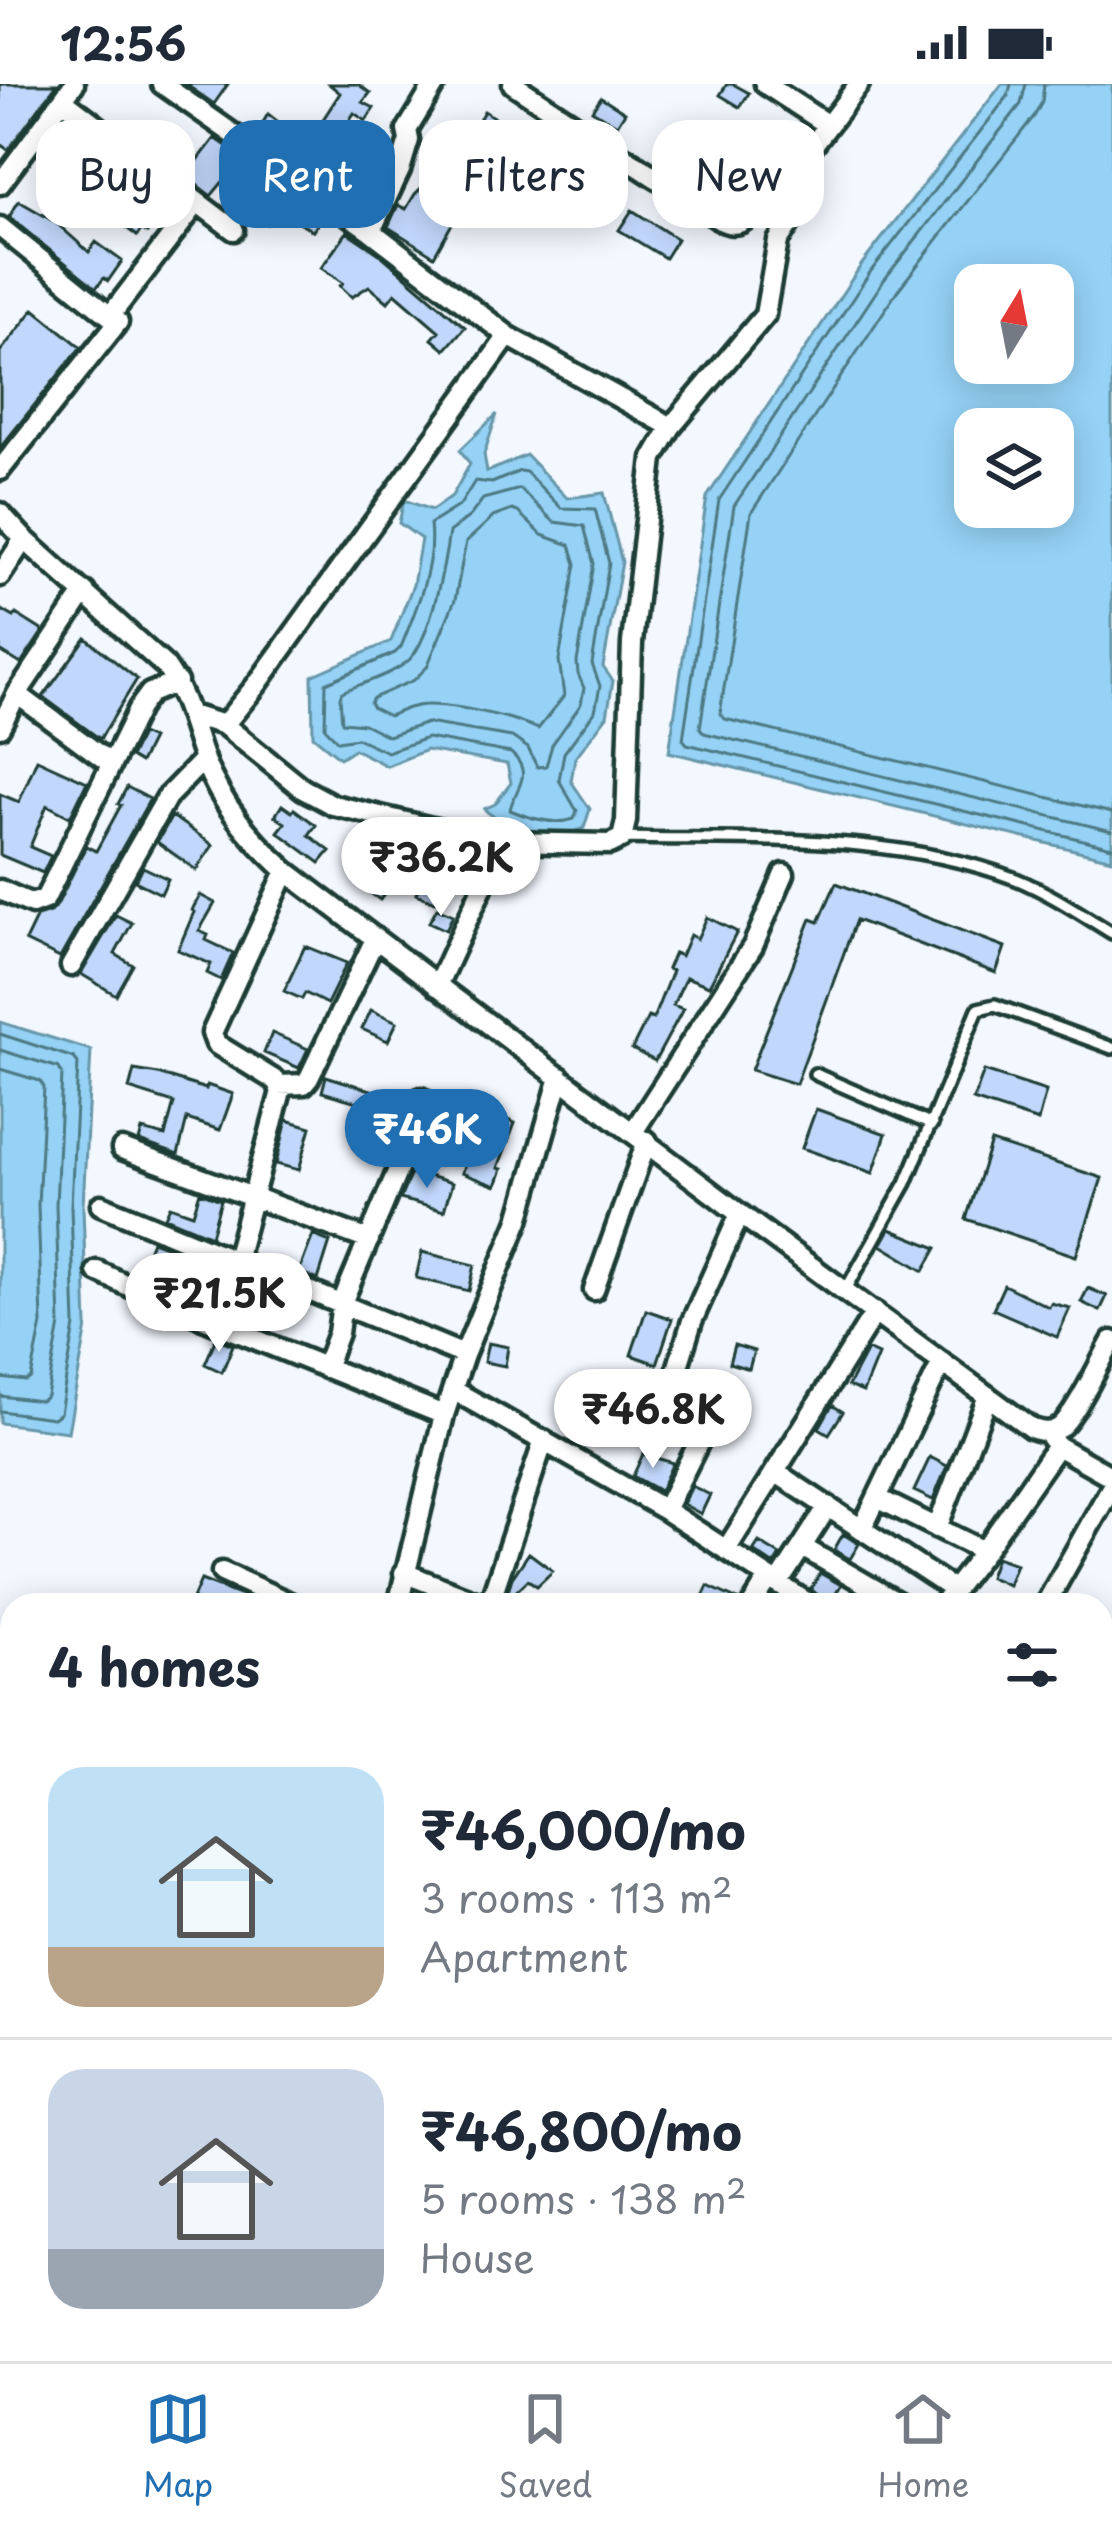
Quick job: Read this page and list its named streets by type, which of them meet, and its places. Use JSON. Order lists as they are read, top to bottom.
{
  "north": "top",
  "page": {
    "status": "12:56",
    "chip": [
      "Buy",
      "Rent",
      "Filters",
      "New"
    ],
    "price": [
      "₹36.2K",
      "₹46K",
      "₹21.5K",
      "₹46.8K"
    ],
    "heading": "4 homes",
    "list": [
      {
        "name": "₹46,000/mo",
        "note": "3 rooms · 113 m² · Apartment"
      },
      {
        "name": "₹46,800/mo",
        "note": "5 rooms · 138 m² · House"
      }
    ],
    "tabs": ["Map", "Saved", "Home"]
  }
}
